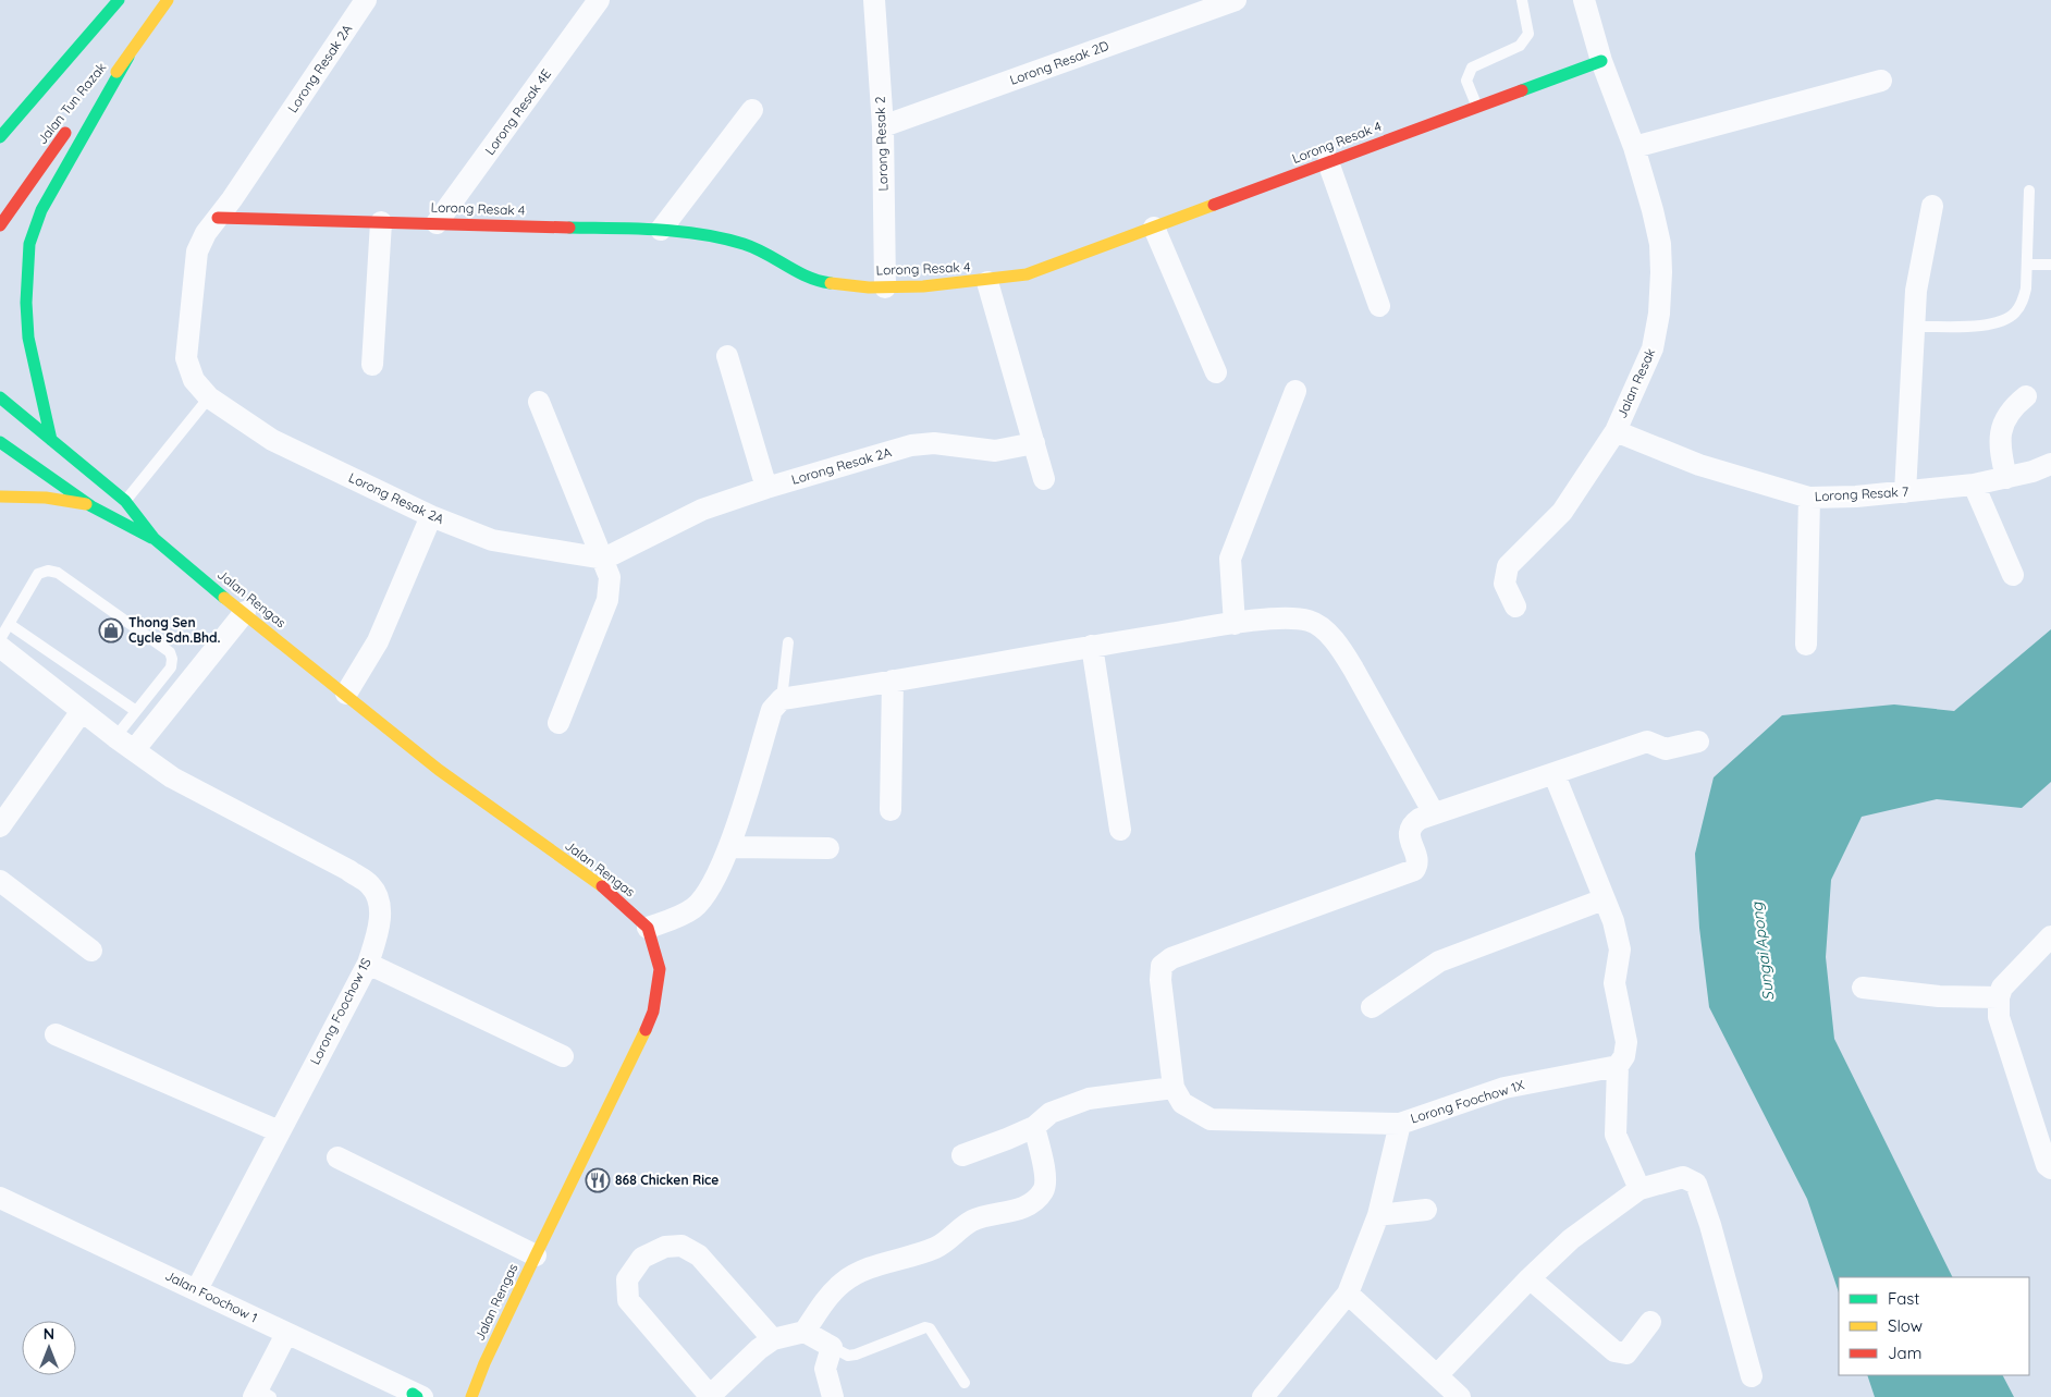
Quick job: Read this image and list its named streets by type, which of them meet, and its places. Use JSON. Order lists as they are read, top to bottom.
{
  "streets": {
    "main road": ["Jalan Tun Razak", "Lorong Resak 4", "Jalan Rengas"],
    "street": [
      "Lorong Resak 2D",
      "Lorong Resak 2A",
      "Lorong Resak 4E",
      "Lorong Resak 2",
      "Jalan Resak",
      "Lorong Resak 7",
      "Lorong Foochow 1S",
      "Lorong Foochow 1X",
      "Jalan Foochow 1"
    ]
  },
  "crossings": [
    ["Lorong Resak 2D", "Lorong Resak 2"],
    ["Lorong Resak 2A", "Lorong Resak 4"],
    ["Lorong Resak 4E", "Lorong Resak 4"],
    ["Lorong Resak 4", "Lorong Resak 2"],
    ["Lorong Resak 4", "Jalan Resak"],
    ["Jalan Resak", "Lorong Resak 7"],
    ["Lorong Foochow 1S", "Jalan Foochow 1"]
  ],
  "water": ["Sungai Apong"],
  "places": {
    "shop": ["Thong Sen Cycle Sdn.Bhd."],
    "restaurant": ["868 Chicken Rice"]
  },
  "legend": ["Fast", "Slow", "Jam"],
  "north": "top"
}
